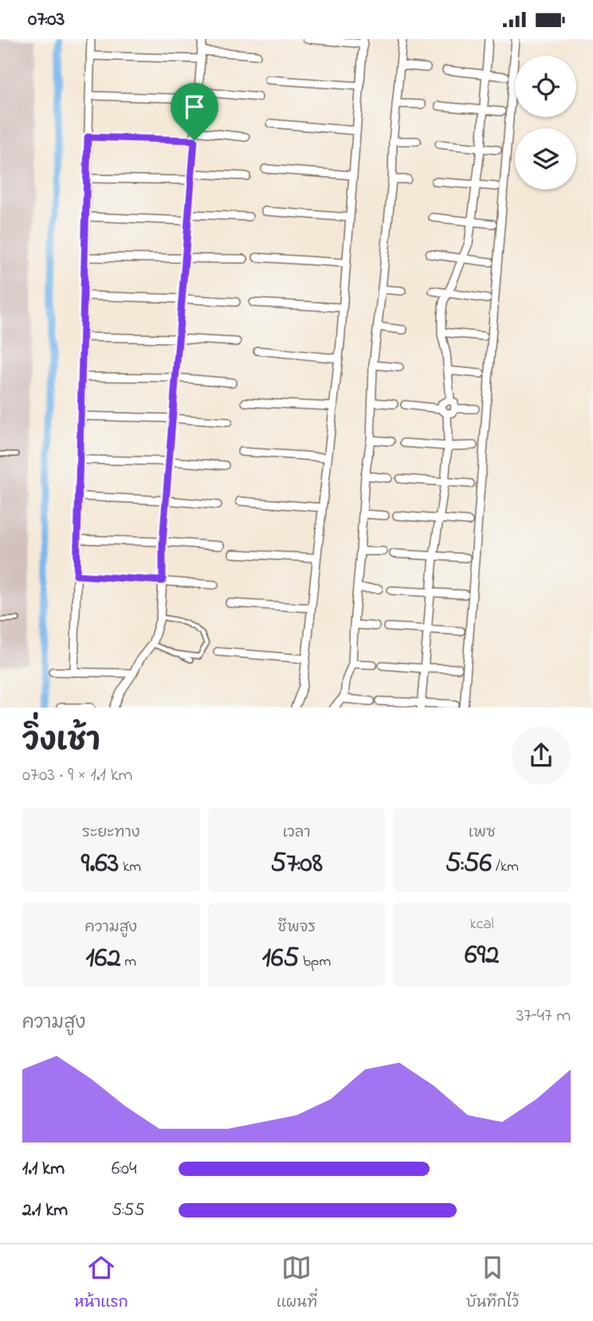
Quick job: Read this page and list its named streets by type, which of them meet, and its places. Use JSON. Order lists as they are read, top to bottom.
{
  "page": {
    "status": "07:03",
    "heading": ["วิ่งเช้า", "07:03 · 9 × 1.1 km"],
    "stats": [
      ["ระยะทาง", "9.63 km"],
      ["เวลา", "57:08"],
      ["เพซ", "5:56 /km"],
      ["ความสูง", "162 m"],
      ["ชีพจร", "165 bpm"],
      ["kcal", "692"]
    ],
    "chart": ["ความสูง", "37–47 m"],
    "list": [
      {
        "name": "1.1 km",
        "note": "6:04"
      },
      {
        "name": "2.1 km",
        "note": "5:55"
      }
    ],
    "tabs": ["หน้าแรก", "แผนที่", "บันทึกไว้"]
  }
}
